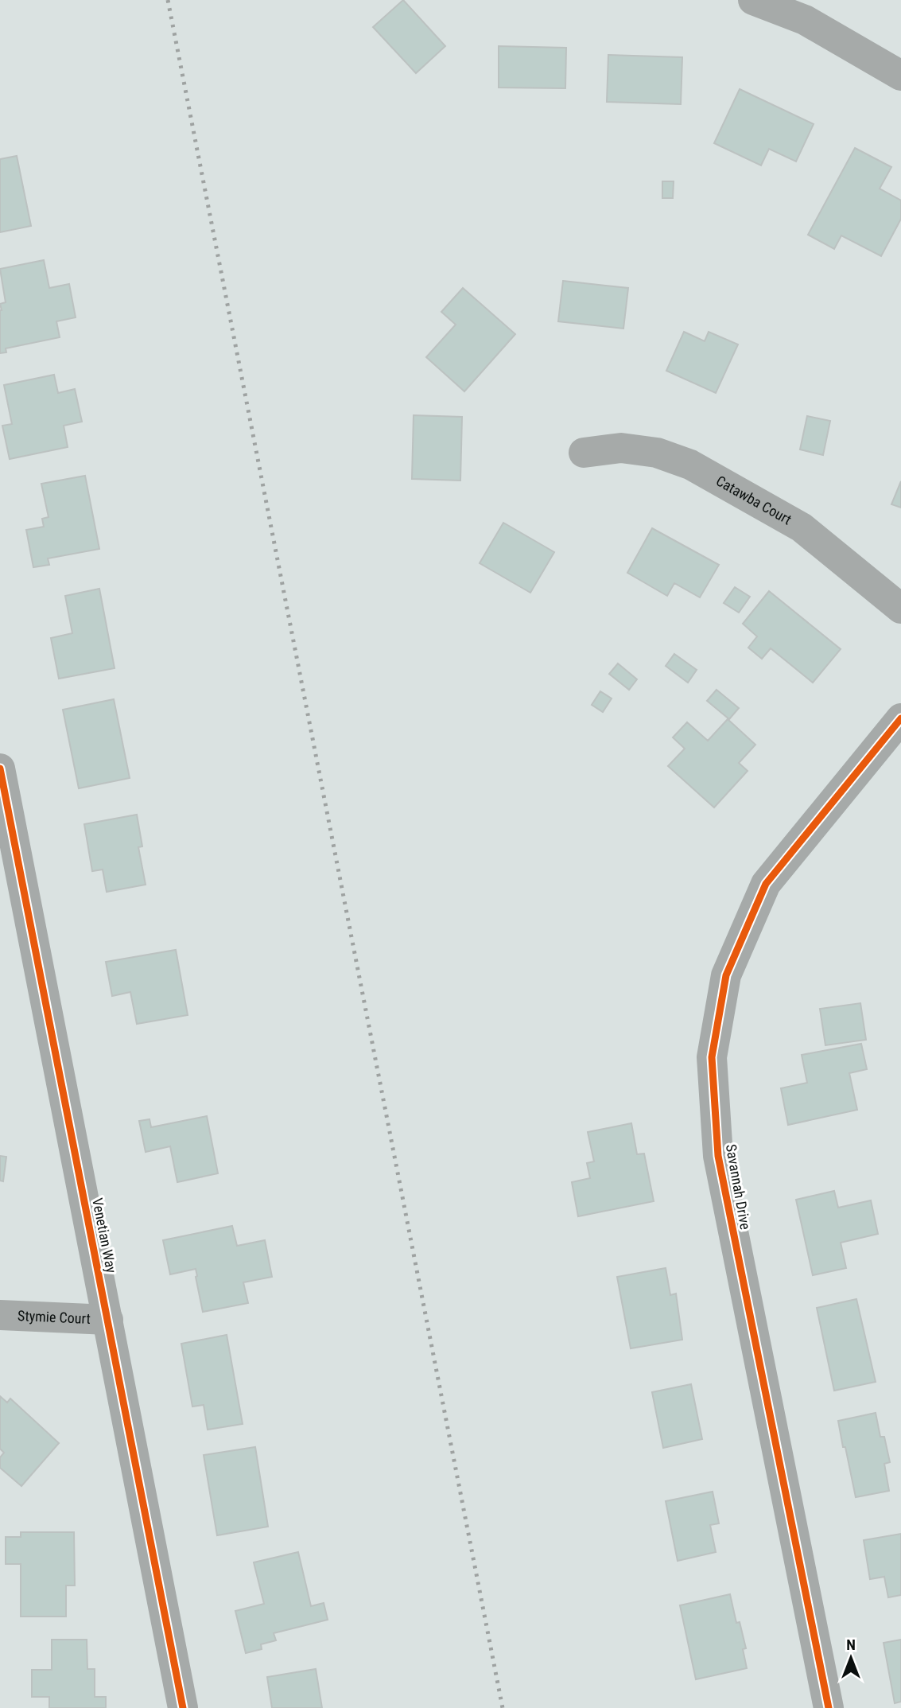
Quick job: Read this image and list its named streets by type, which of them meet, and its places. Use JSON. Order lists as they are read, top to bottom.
{
  "streets": {
    "street": [
      "Catawba Court",
      "Savannah Drive",
      "Venetian Way",
      "Stymie Court"
    ]
  },
  "crossings": [
    ["Venetian Way", "Stymie Court"]
  ],
  "north": "top"
}
